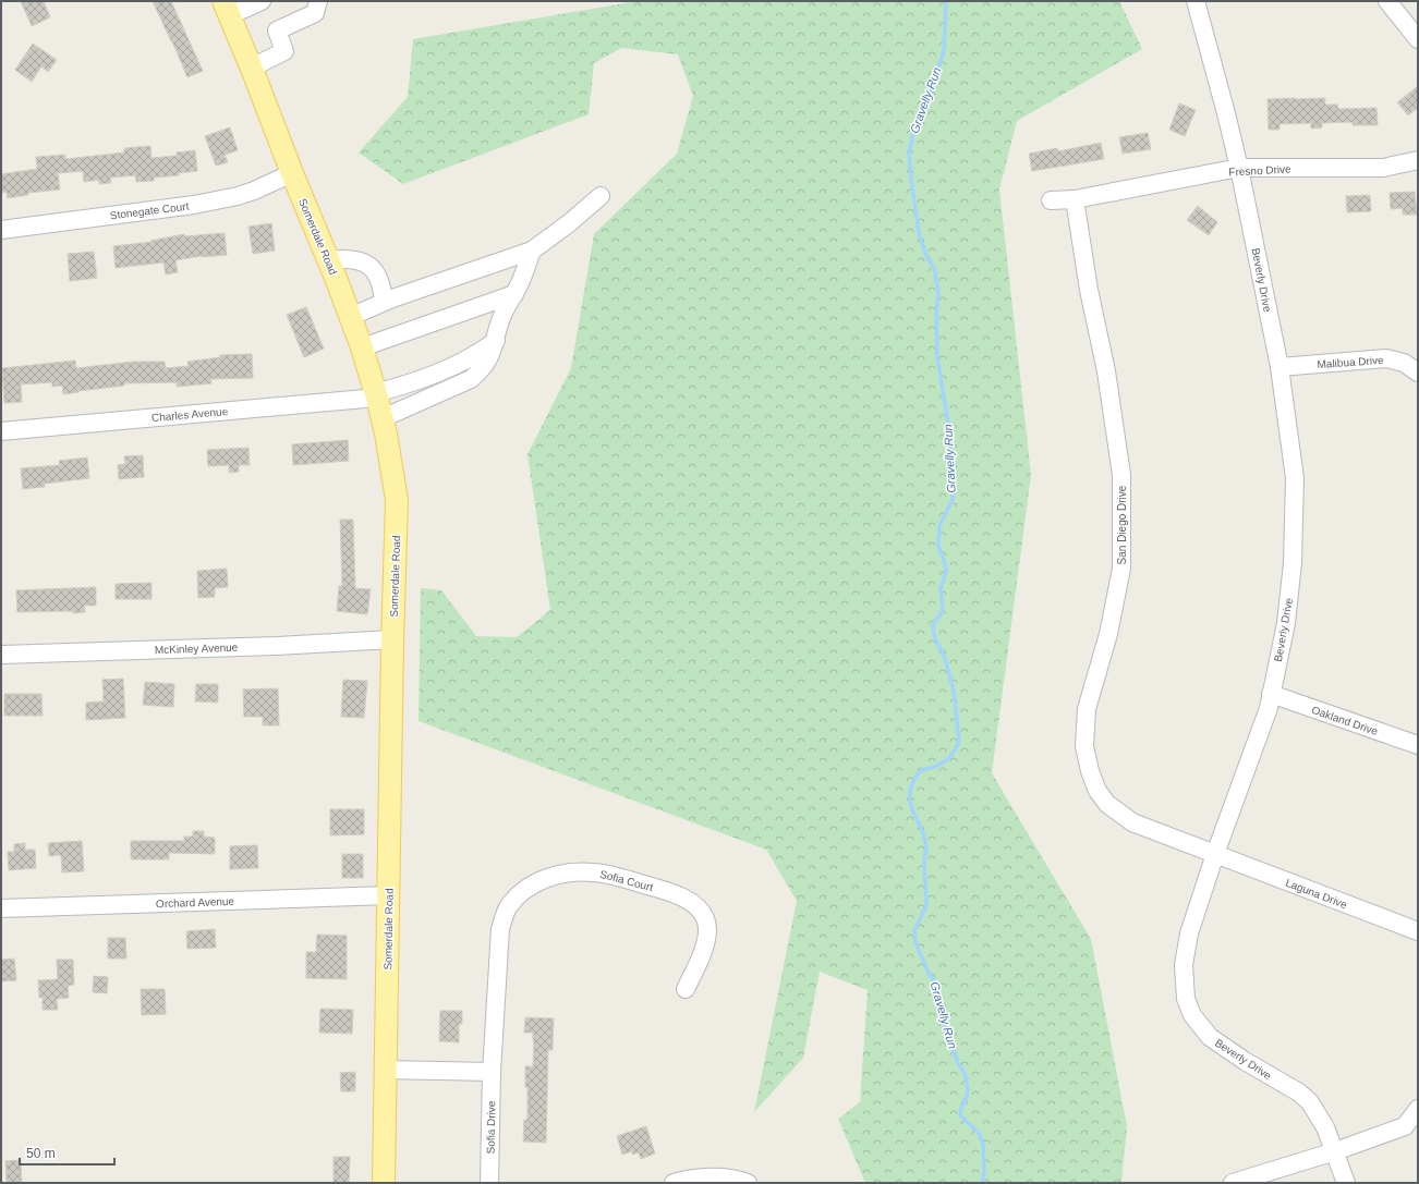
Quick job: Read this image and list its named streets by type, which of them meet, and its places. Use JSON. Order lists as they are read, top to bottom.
{
  "streets": {
    "main road": ["Somerdale Road"],
    "street": [
      "Fresno Drive",
      "Stonegate Court",
      "Beverly Drive",
      "Malibua Drive",
      "Charles Avenue",
      "San Diego Drive",
      "McKinley Avenue",
      "Oakland Drive",
      "Sofia Court",
      "Laguna Drive",
      "Orchard Avenue",
      "Sofia Drive"
    ]
  },
  "crossings": [
    ["Fresno Drive", "Beverly Drive"],
    ["Fresno Drive", "San Diego Drive"],
    ["Stonegate Court", "Somerdale Road"],
    ["Somerdale Road", "Charles Avenue"],
    ["Somerdale Road", "McKinley Avenue"],
    ["Somerdale Road", "Orchard Avenue"],
    ["Beverly Drive", "Malibua Drive"],
    ["Beverly Drive", "San Diego Drive"],
    ["Beverly Drive", "Oakland Drive"],
    ["Beverly Drive", "Laguna Drive"],
    ["San Diego Drive", "Laguna Drive"],
    ["Sofia Court", "Sofia Drive"]
  ],
  "water": ["Gravelly Run"],
  "scale_bar": "50 m"
}
